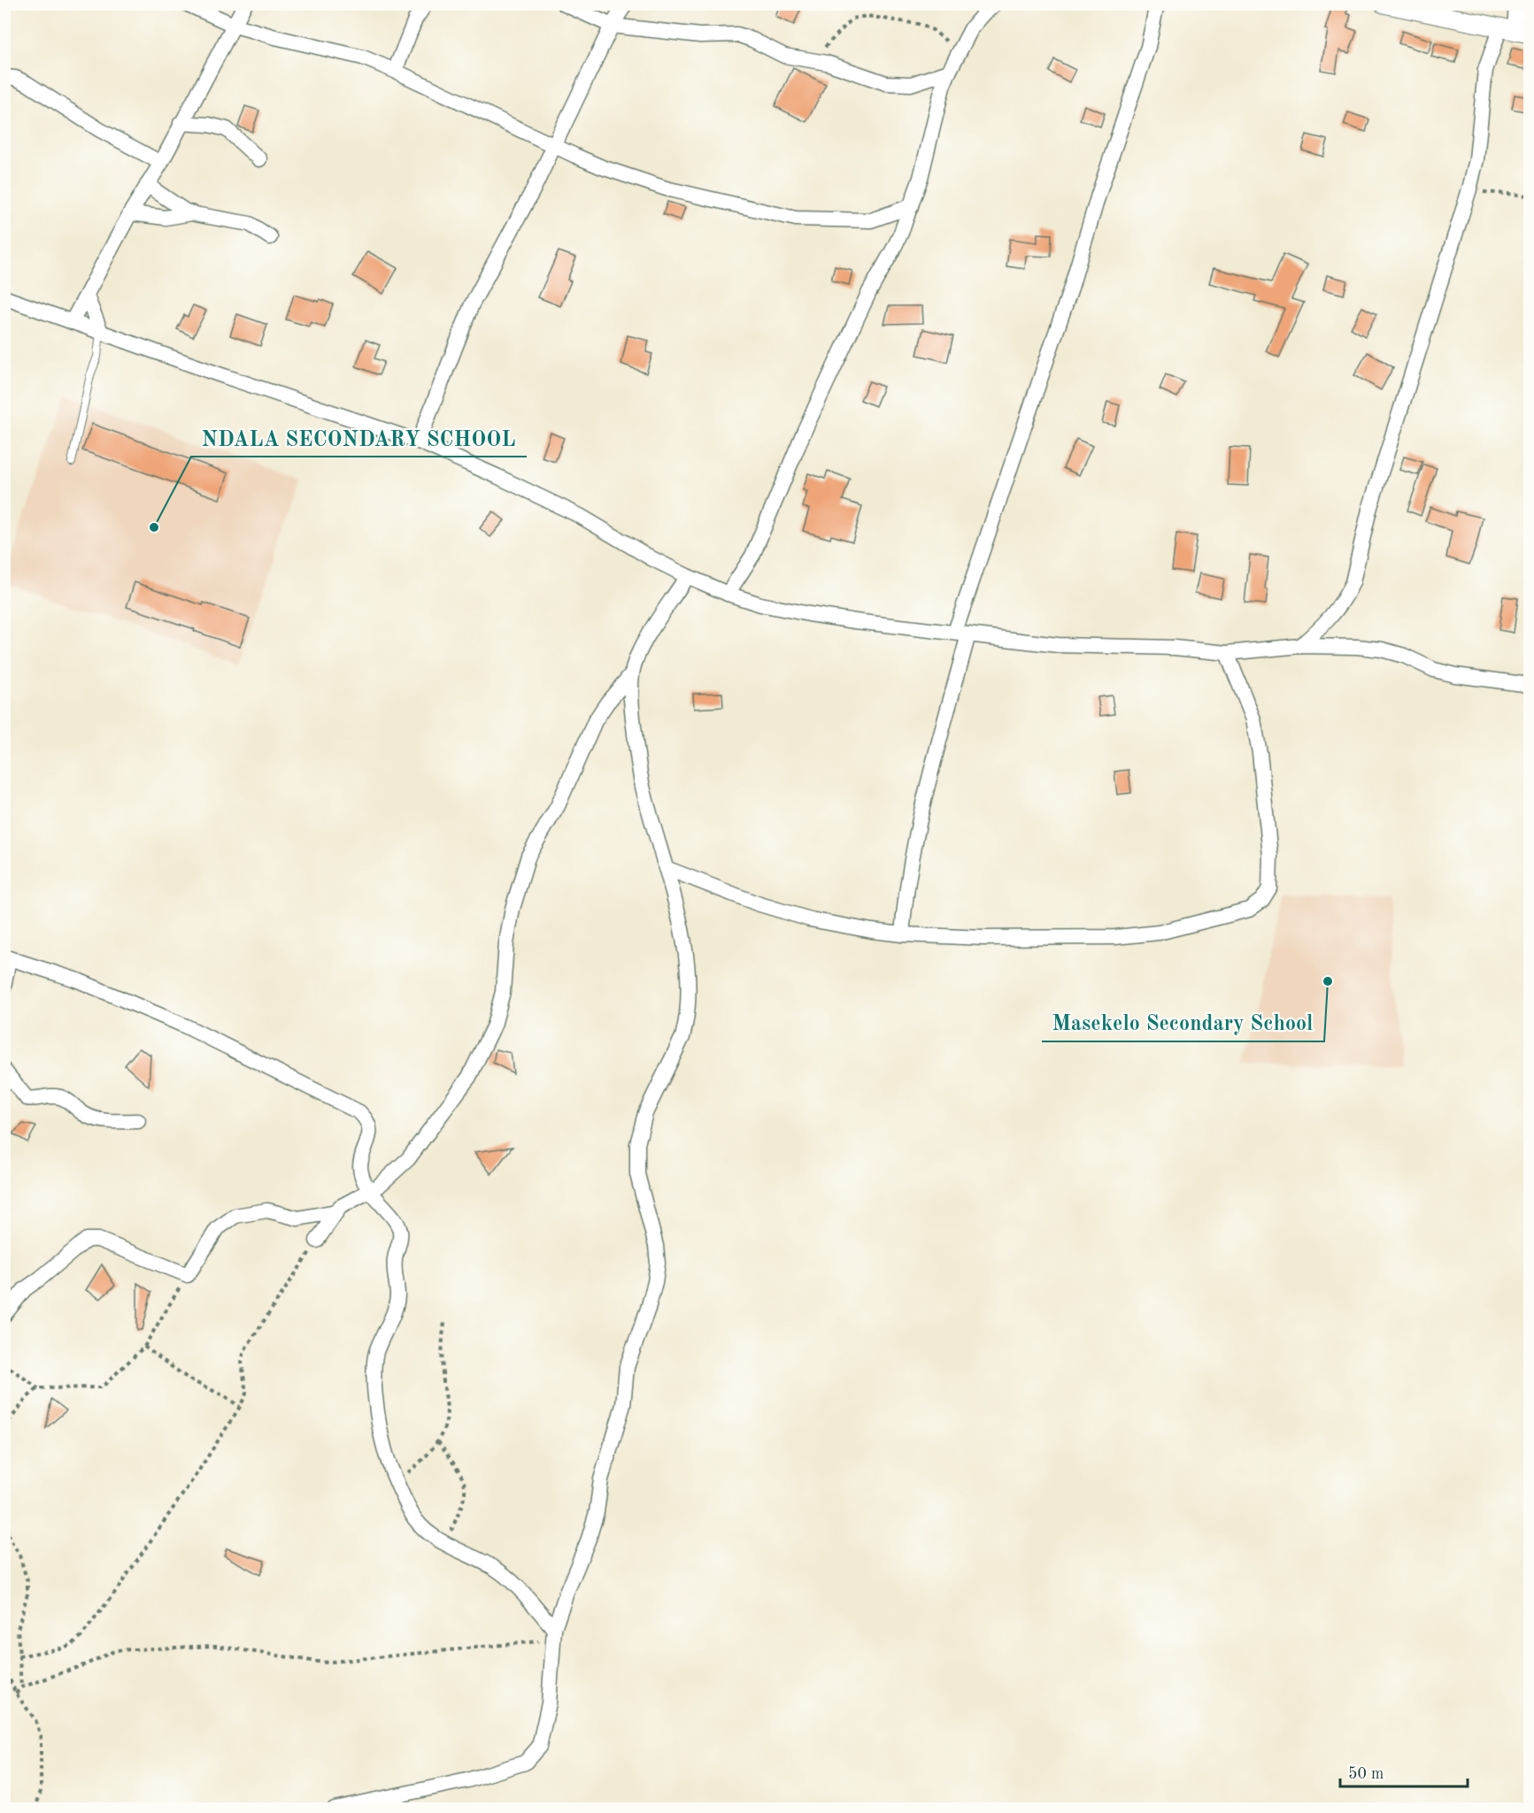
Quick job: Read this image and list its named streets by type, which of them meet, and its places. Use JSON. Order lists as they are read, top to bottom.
{
  "places": ["NDALA SECONDARY SCHOOL", "Masekelo Secondary School"],
  "scale_bar": "50 m"
}
